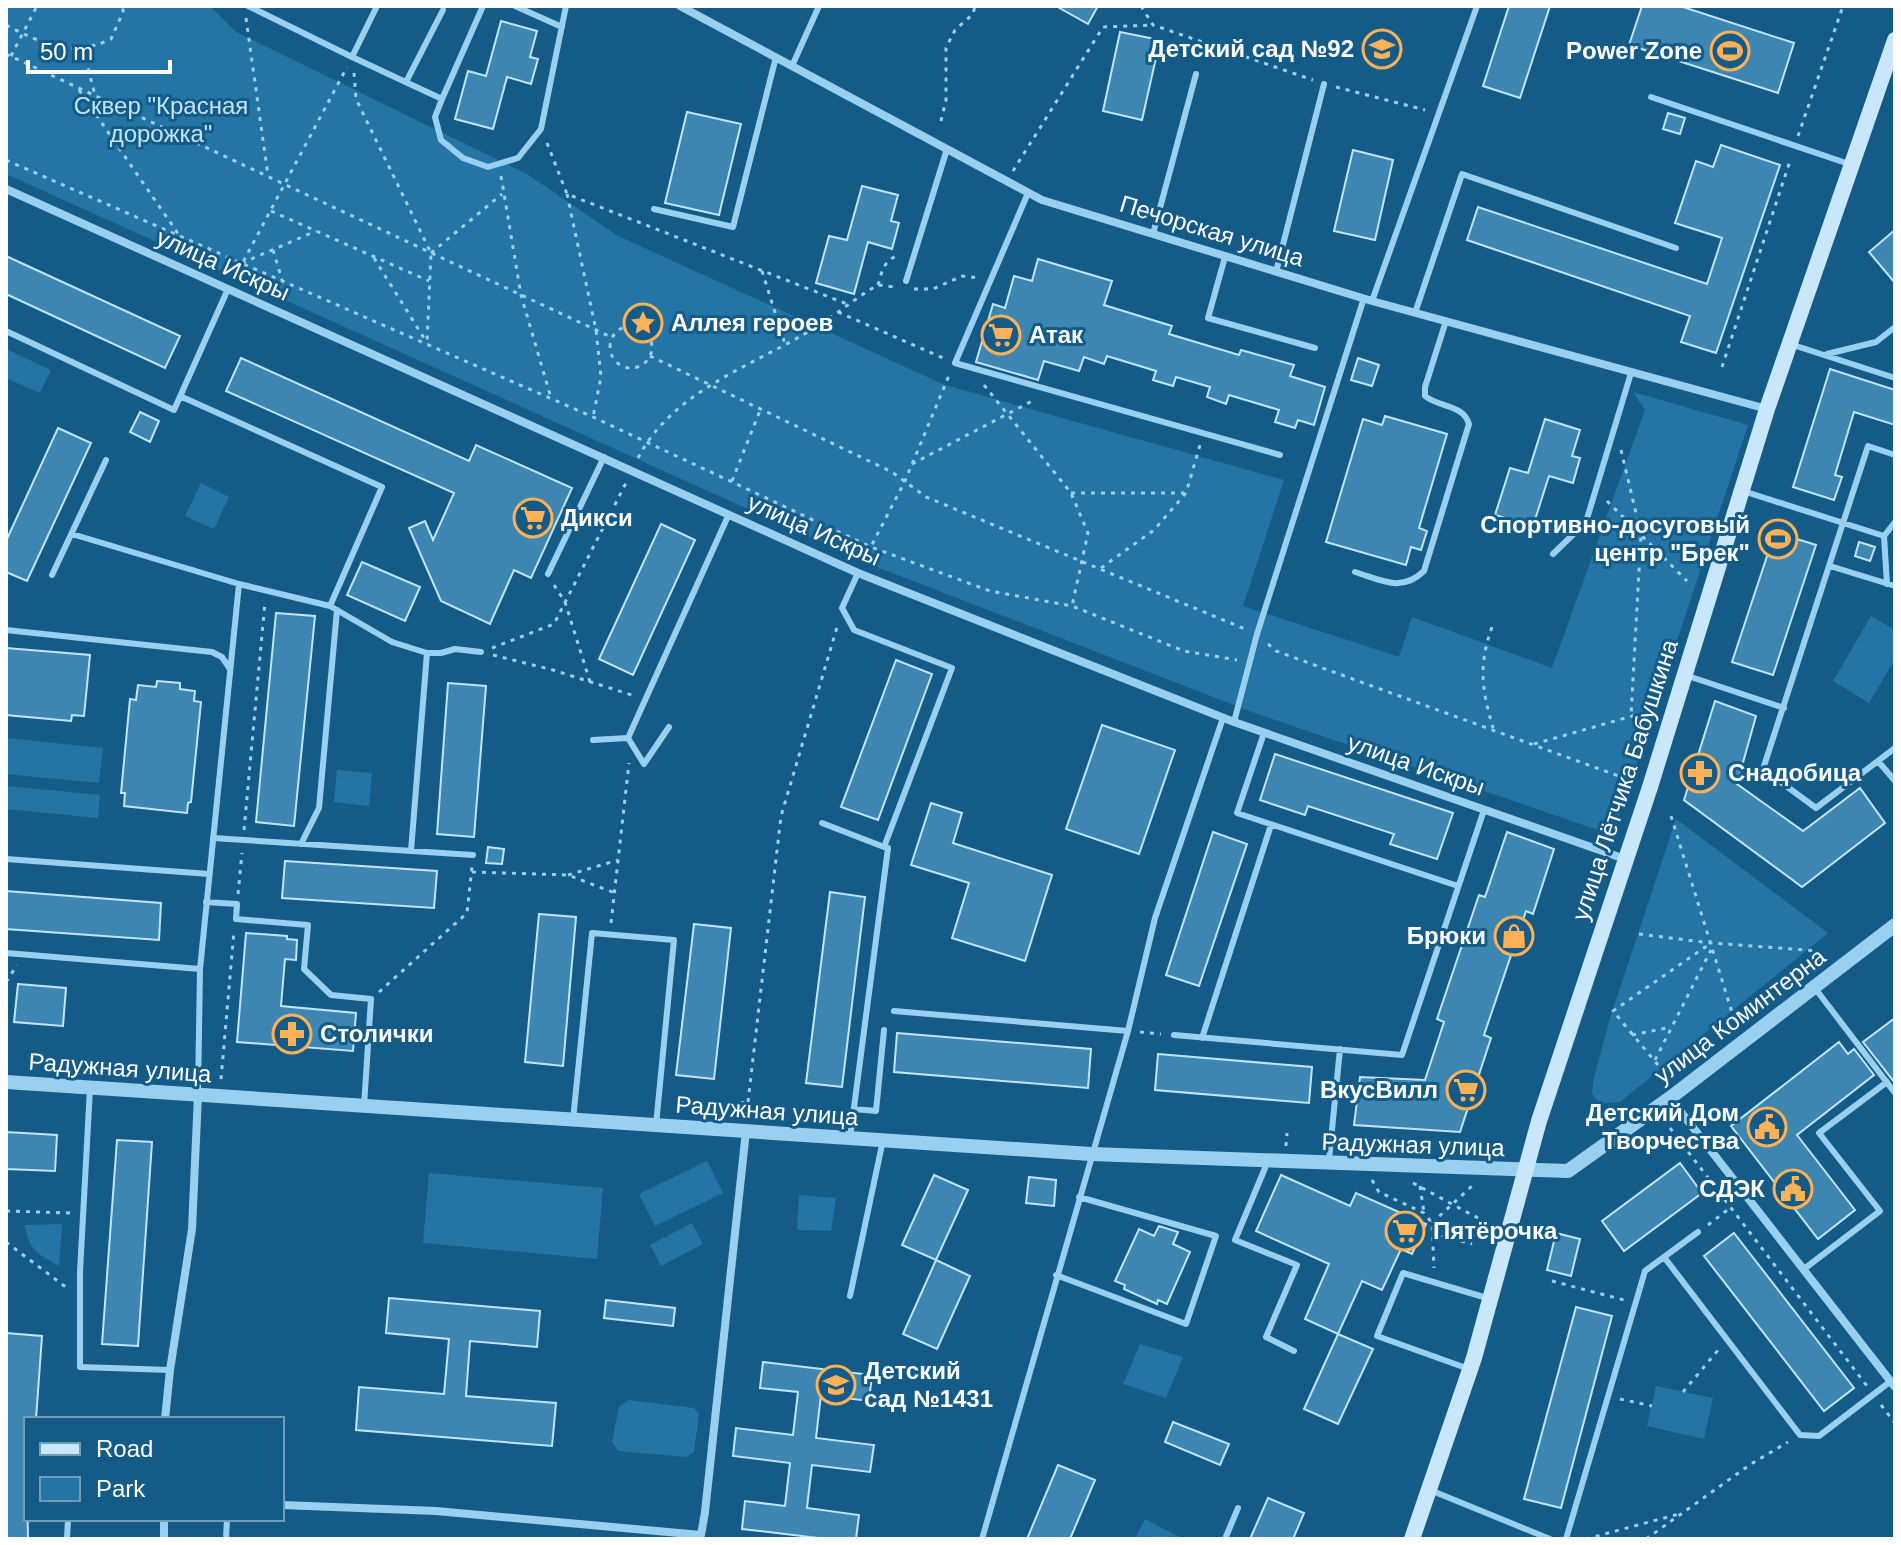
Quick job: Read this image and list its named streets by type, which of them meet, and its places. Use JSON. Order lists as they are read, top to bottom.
{
  "streets": {
    "main road": ["улица Лётчика Бабушкина"],
    "street": [
      "Печорская улица",
      "улица Искры",
      "улица Коминтерна",
      "Радужная улица"
    ]
  },
  "crossings": [
    ["Печорская улица", "улица Лётчика Бабушкина"],
    ["улица Искры", "улица Лётчика Бабушкина"],
    ["улица Лётчика Бабушкина", "улица Коминтерна"],
    ["улица Лётчика Бабушкина", "Радужная улица"],
    ["улица Коминтерна", "Радужная улица"]
  ],
  "parks": ["Сквер \"Красная дорожка\""],
  "places": {
    "school or university": ["Детский сад №92", "Детский сад №1431"],
    "sports": ["Power Zone", "Спортивно-досуговый центр \"Брек\""],
    "place": ["Аллея героев"],
    "supermarket": [
      "Атак",
      "Дикси",
      "ВкусВилл",
      "Пятёрочка"
    ],
    "pharmacy": ["Снадобица", "Столички"],
    "shop": ["Брюки"],
    "public building": ["Детский Дом Творчества", "СДЭК"]
  },
  "legend": ["Road", "Park"],
  "scale_bar": "50 m"
}
